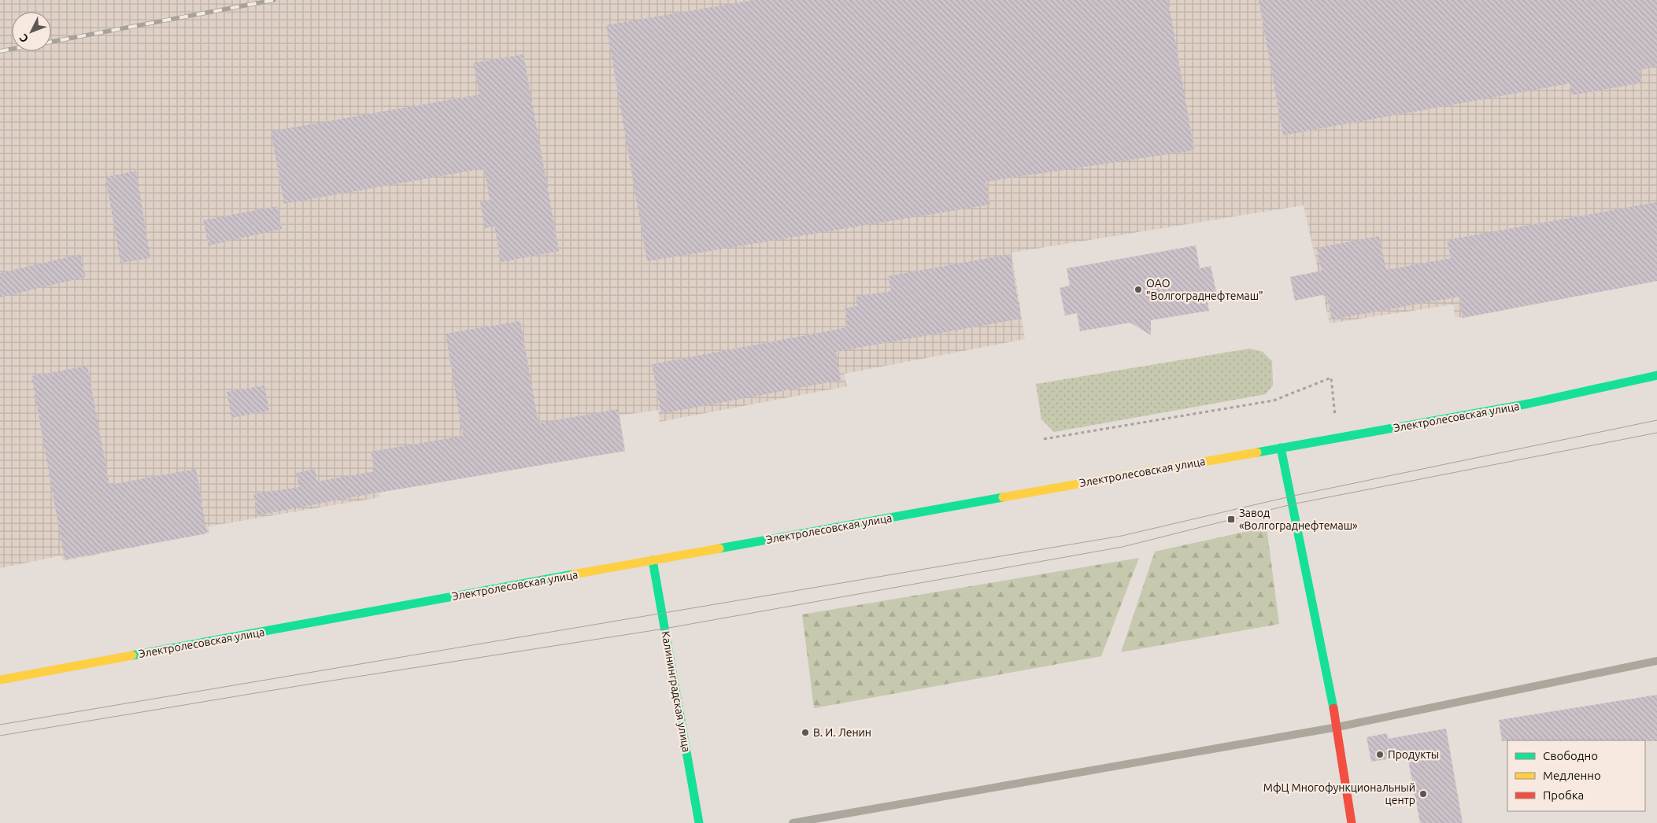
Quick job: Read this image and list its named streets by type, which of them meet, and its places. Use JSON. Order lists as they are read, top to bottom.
{
  "streets": {
    "main road": ["Электролесовская улица", "Калининградская улица"]
  },
  "crossings": [
    ["Электролесовская улица", "Калининградская улица"]
  ],
  "places": {
    "other": [
      "ОАО \"Волгограднефтемаш\"",
      "В. И. Ленин",
      "Продукты",
      "МфЦ Многофункциональный центр"
    ],
    "transit": ["Завод «Волгограднефтемаш»"]
  },
  "legend": ["Свободно", "Медленно", "Пробка"],
  "north": "bottom left"
}
